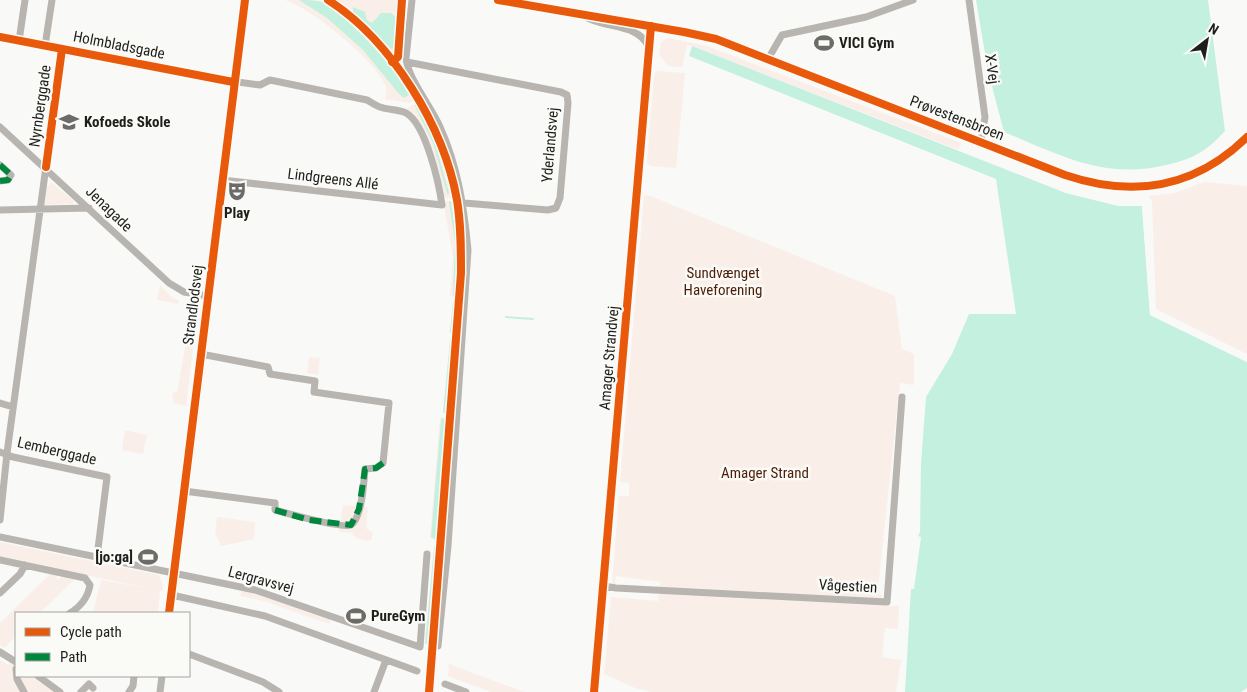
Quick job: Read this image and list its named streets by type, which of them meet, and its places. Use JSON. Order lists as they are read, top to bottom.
{
  "streets": {
    "street": [
      "Holmbladsgade",
      "X-Vej",
      "Nyrnberggade",
      "Prøvestensbroen",
      "Yderlandsvej",
      "Lindgreens Allé",
      "Jenagade",
      "Strandlodsvej",
      "Amager Strandvej",
      "Lemberggade",
      "Lergravsvej",
      "Vågestien"
    ]
  },
  "crossings": [
    ["Holmbladsgade", "Nyrnberggade"],
    ["Holmbladsgade", "Lindgreens Allé"],
    ["Holmbladsgade", "Strandlodsvej"],
    ["X-Vej", "Prøvestensbroen"],
    ["Nyrnberggade", "Jenagade"],
    ["Nyrnberggade", "Lemberggade"],
    ["Prøvestensbroen", "Amager Strandvej"],
    ["Lindgreens Allé", "Strandlodsvej"],
    ["Jenagade", "Strandlodsvej"],
    ["Strandlodsvej", "Lergravsvej"],
    ["Amager Strandvej", "Vågestien"],
    ["Lemberggade", "Lergravsvej"]
  ],
  "parks": ["Sundvænget Haveforening", "Amager Strand"],
  "places": {
    "sports": ["VICI Gym", "[jo:ga]", "PureGym"],
    "school or university": ["Kofoeds Skole"],
    "theatre": ["Play"]
  },
  "legend": ["Cycle path", "Path"],
  "north": "top right"
}
